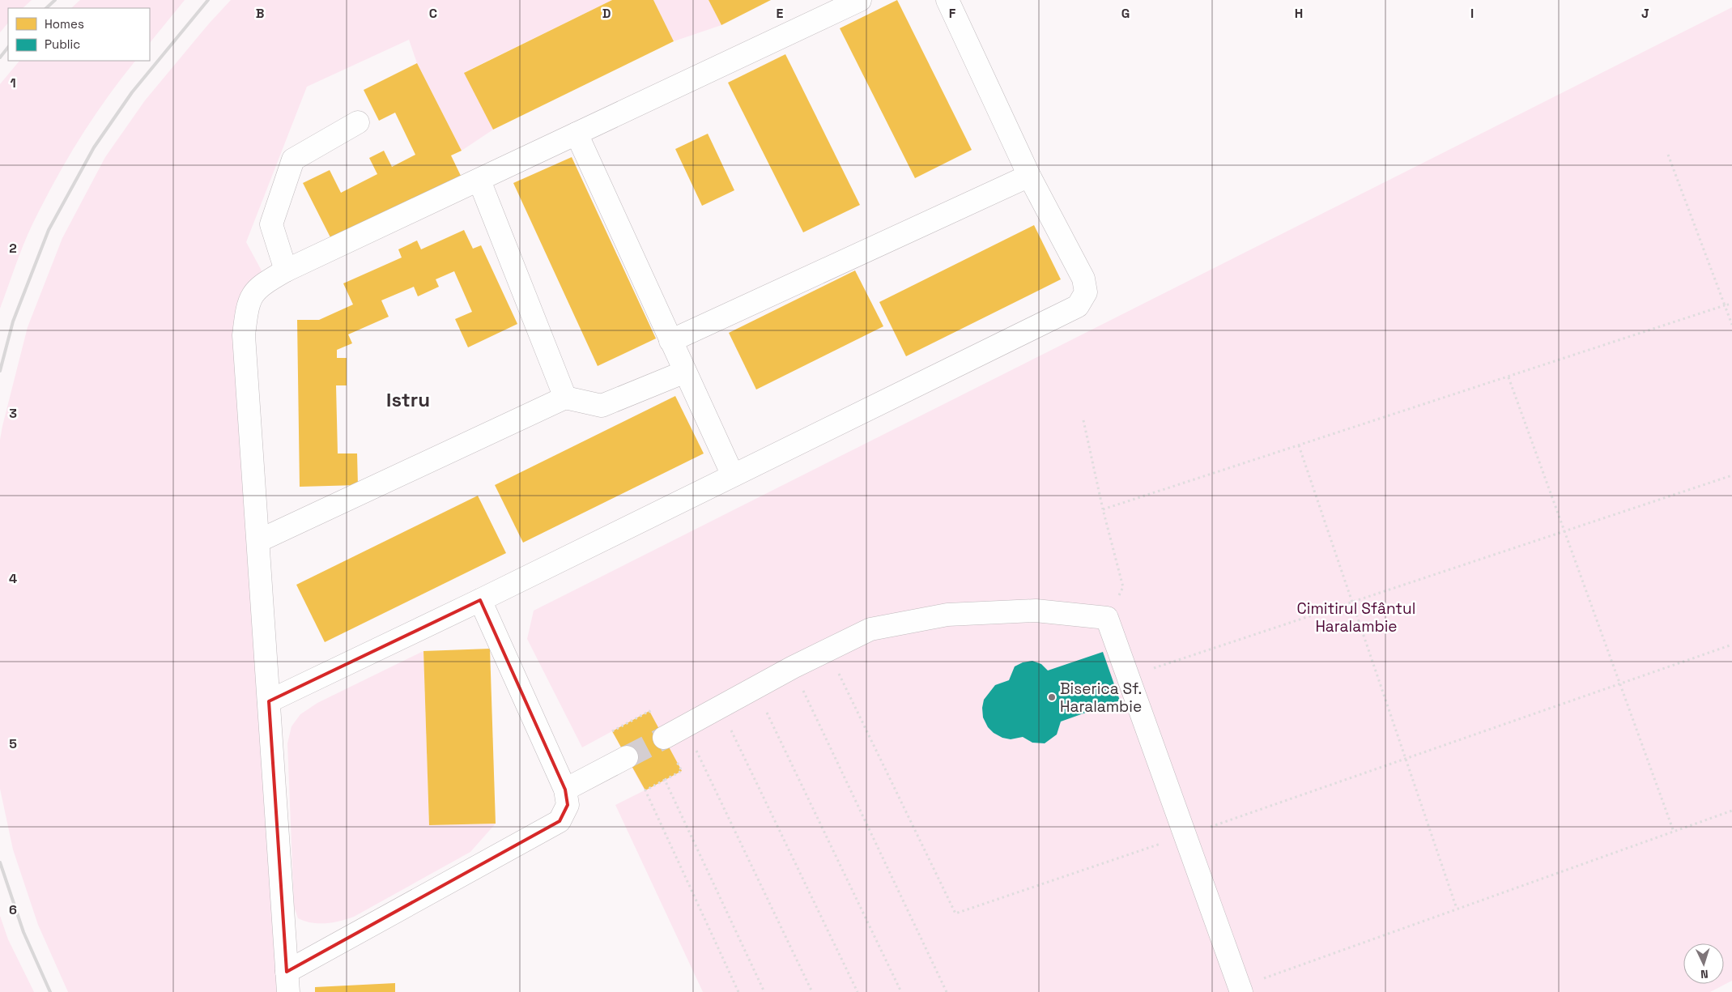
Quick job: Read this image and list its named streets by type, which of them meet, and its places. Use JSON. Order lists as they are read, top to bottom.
{
  "districts": ["Istru"],
  "parks": ["Cimitirul Sfântul Haralambie"],
  "places": ["Biserica Sf. Haralambie"],
  "legend": ["Homes", "Public"],
  "north": "bottom",
  "grid": {
    "columns": [
      "B",
      "C",
      "D",
      "E",
      "F",
      "G",
      "H",
      "I",
      "J"
    ],
    "rows": [
      "1",
      "2",
      "3",
      "4",
      "5",
      "6"
    ]
  }
}
